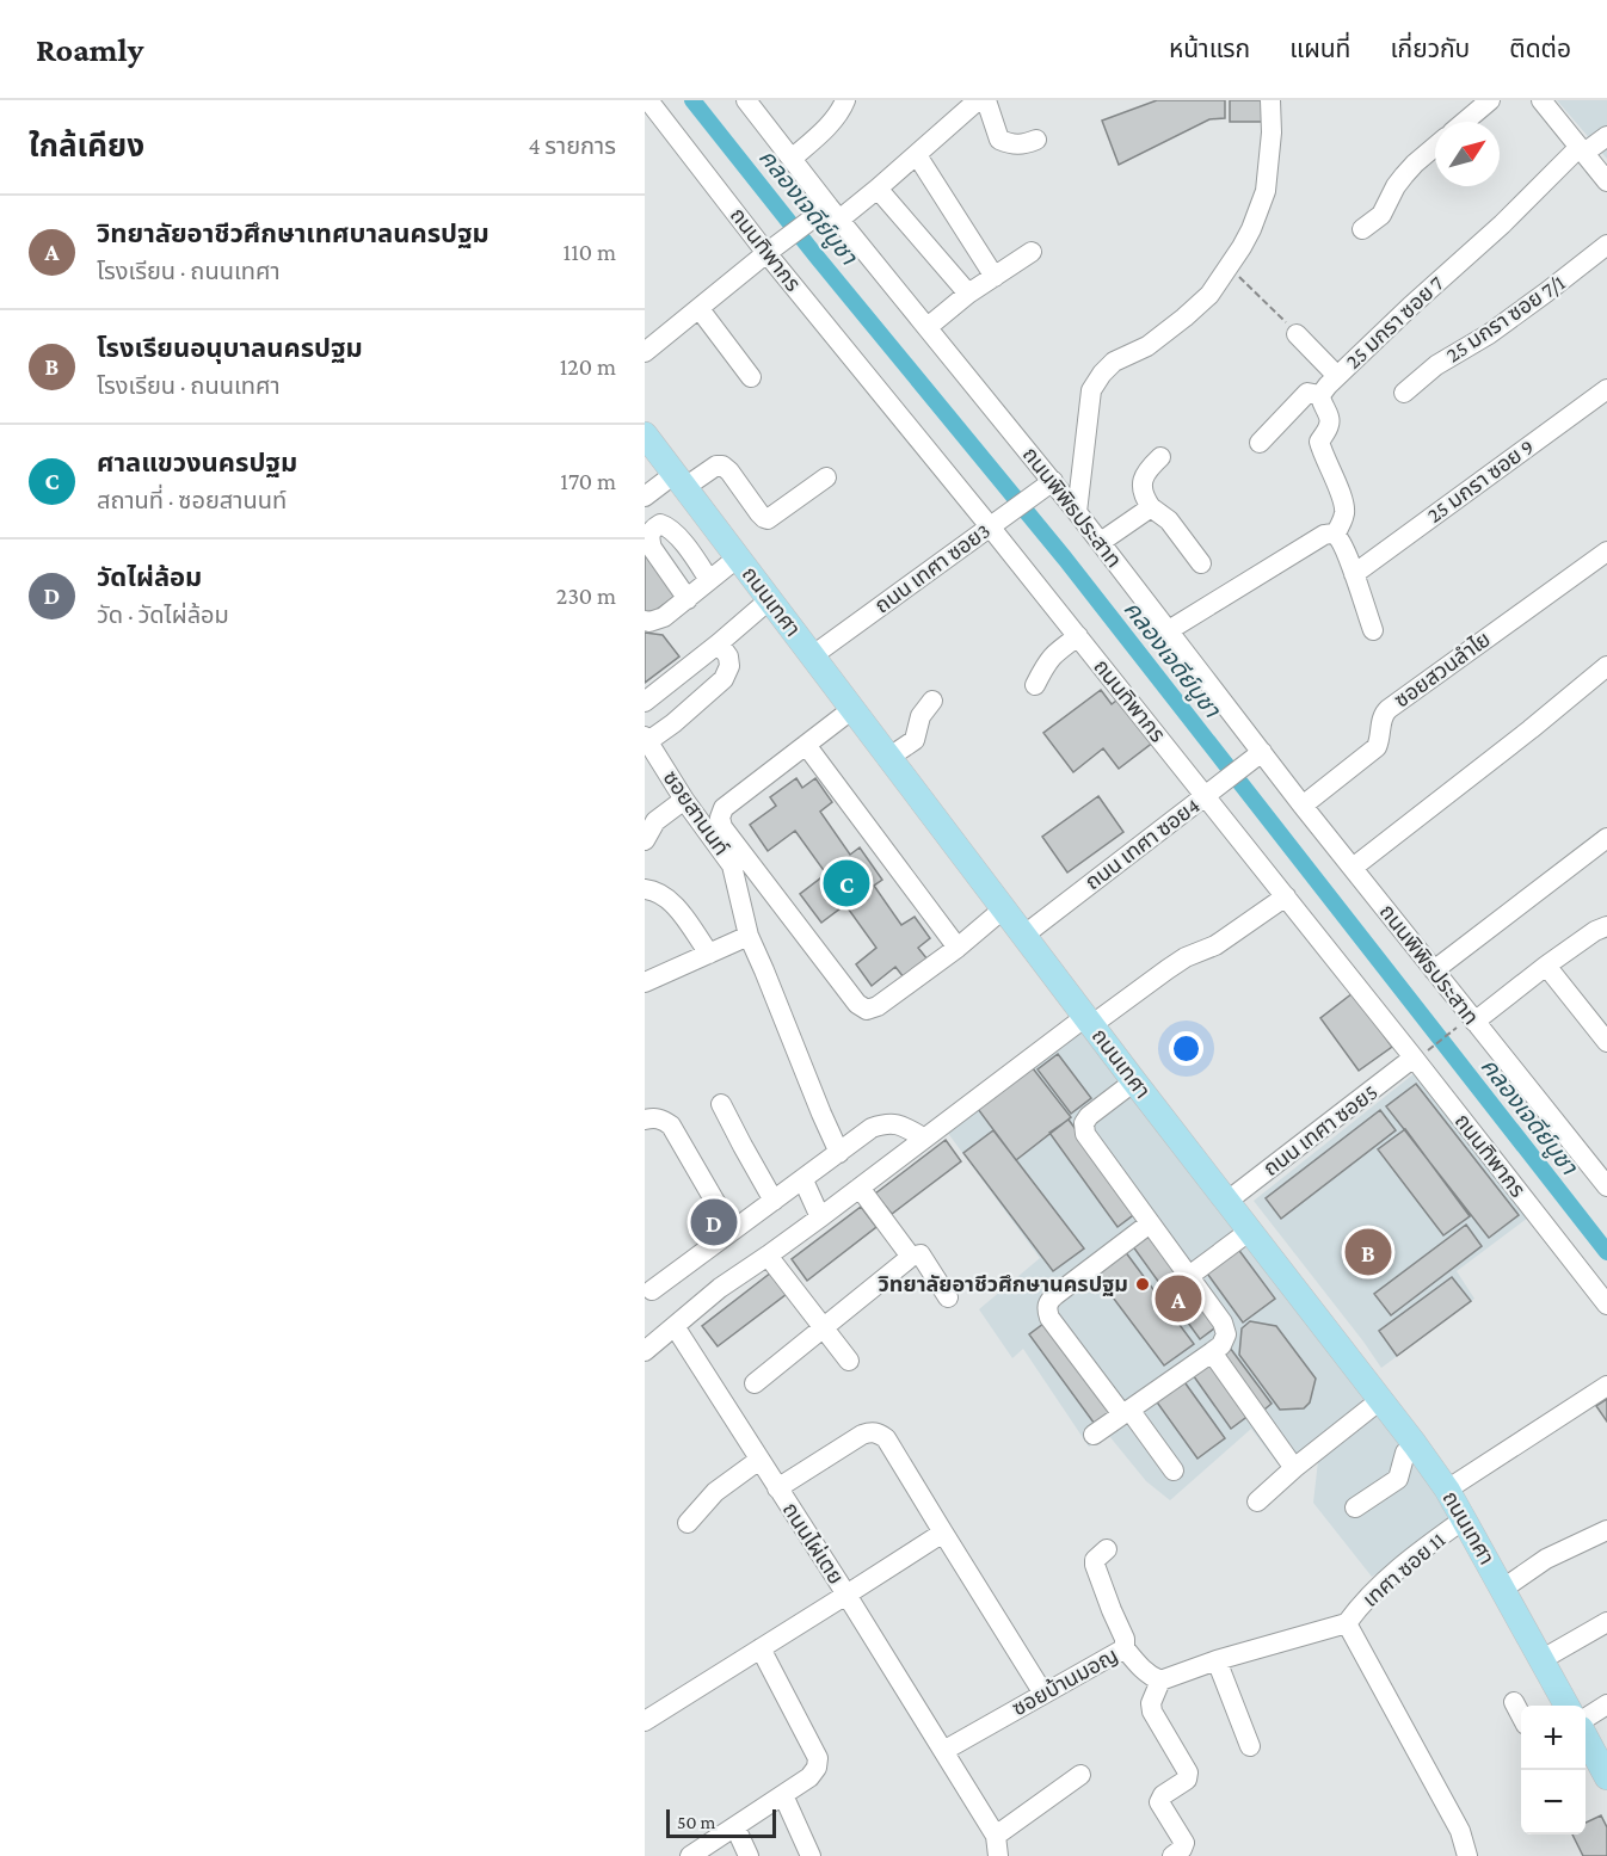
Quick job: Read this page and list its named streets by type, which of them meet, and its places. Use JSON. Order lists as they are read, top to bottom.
{
  "streets": {
    "main road": ["ถนนเทศา"],
    "street": [
      "ถนนทิพากร",
      "25 มกรา ซอย 7/1",
      "25 มกรา ซอย 7",
      "25 มกรา ซอย 9",
      "ถนนพิพิธประสาท",
      "ถนน เทศา ซอย3",
      "ซอยสวนลำไย",
      "ซอยสานนท์",
      "ถนน เทศา ซอย4",
      "ถนน เทศา ซอย5",
      "ถนนไผ่เตย",
      "เทศา ซอย 11",
      "ซอยบ้านมอญ"
    ]
  },
  "crossings": [
    ["ถนนทิพากร", "ถนน เทศา ซอย3"],
    ["ถนนทิพากร", "ถนน เทศา ซอย4"],
    ["ถนนทิพากร", "ถนน เทศา ซอย5"],
    ["ถนนพิพิธประสาท", "ถนน เทศา ซอย3"],
    ["ถนนพิพิธประสาท", "ซอยสวนลำไย"],
    ["ถนนพิพิธประสาท", "ถนน เทศา ซอย4"],
    ["ถนน เทศา ซอย3", "ถนนเทศา"],
    ["ถนนเทศา", "ถนน เทศา ซอย4"],
    ["ถนนเทศา", "ถนน เทศา ซอย5"],
    ["ถนนเทศา", "เทศา ซอย 11"]
  ],
  "water": ["คลองเจดีย์บูชา"],
  "places": ["วิทยาลัยอาชีวศึกษานครปฐม"],
  "scale_bar": "50 m",
  "north": "top right",
  "page": {
    "header": "Roamly",
    "nav": [
      "หน้าแรก",
      "แผนที่",
      "เกี่ยวกับ",
      "ติดต่อ"
    ],
    "heading": ["ใกล้เคียง", "4 รายการ"],
    "list": [
      {
        "mark": "A",
        "name": "วิทยาลัยอาชีวศึกษาเทศบาลนครปฐม",
        "note": "โรงเรียน · ถนนเทศา",
        "value": "110 m"
      },
      {
        "mark": "B",
        "name": "โรงเรียนอนุบาลนครปฐม",
        "note": "โรงเรียน · ถนนเทศา",
        "value": "120 m"
      },
      {
        "mark": "C",
        "name": "ศาลแขวงนครปฐม",
        "note": "สถานที่ · ซอยสานนท์",
        "value": "170 m"
      },
      {
        "mark": "D",
        "name": "วัดไผ่ล้อม",
        "note": "วัด · วัดไผ่ล้อม",
        "value": "230 m"
      }
    ],
    "pins": [
      "C",
      "D",
      "B",
      "A"
    ],
    "map_buttons": ["+", "−"],
    "scale": "50 m"
  }
}
